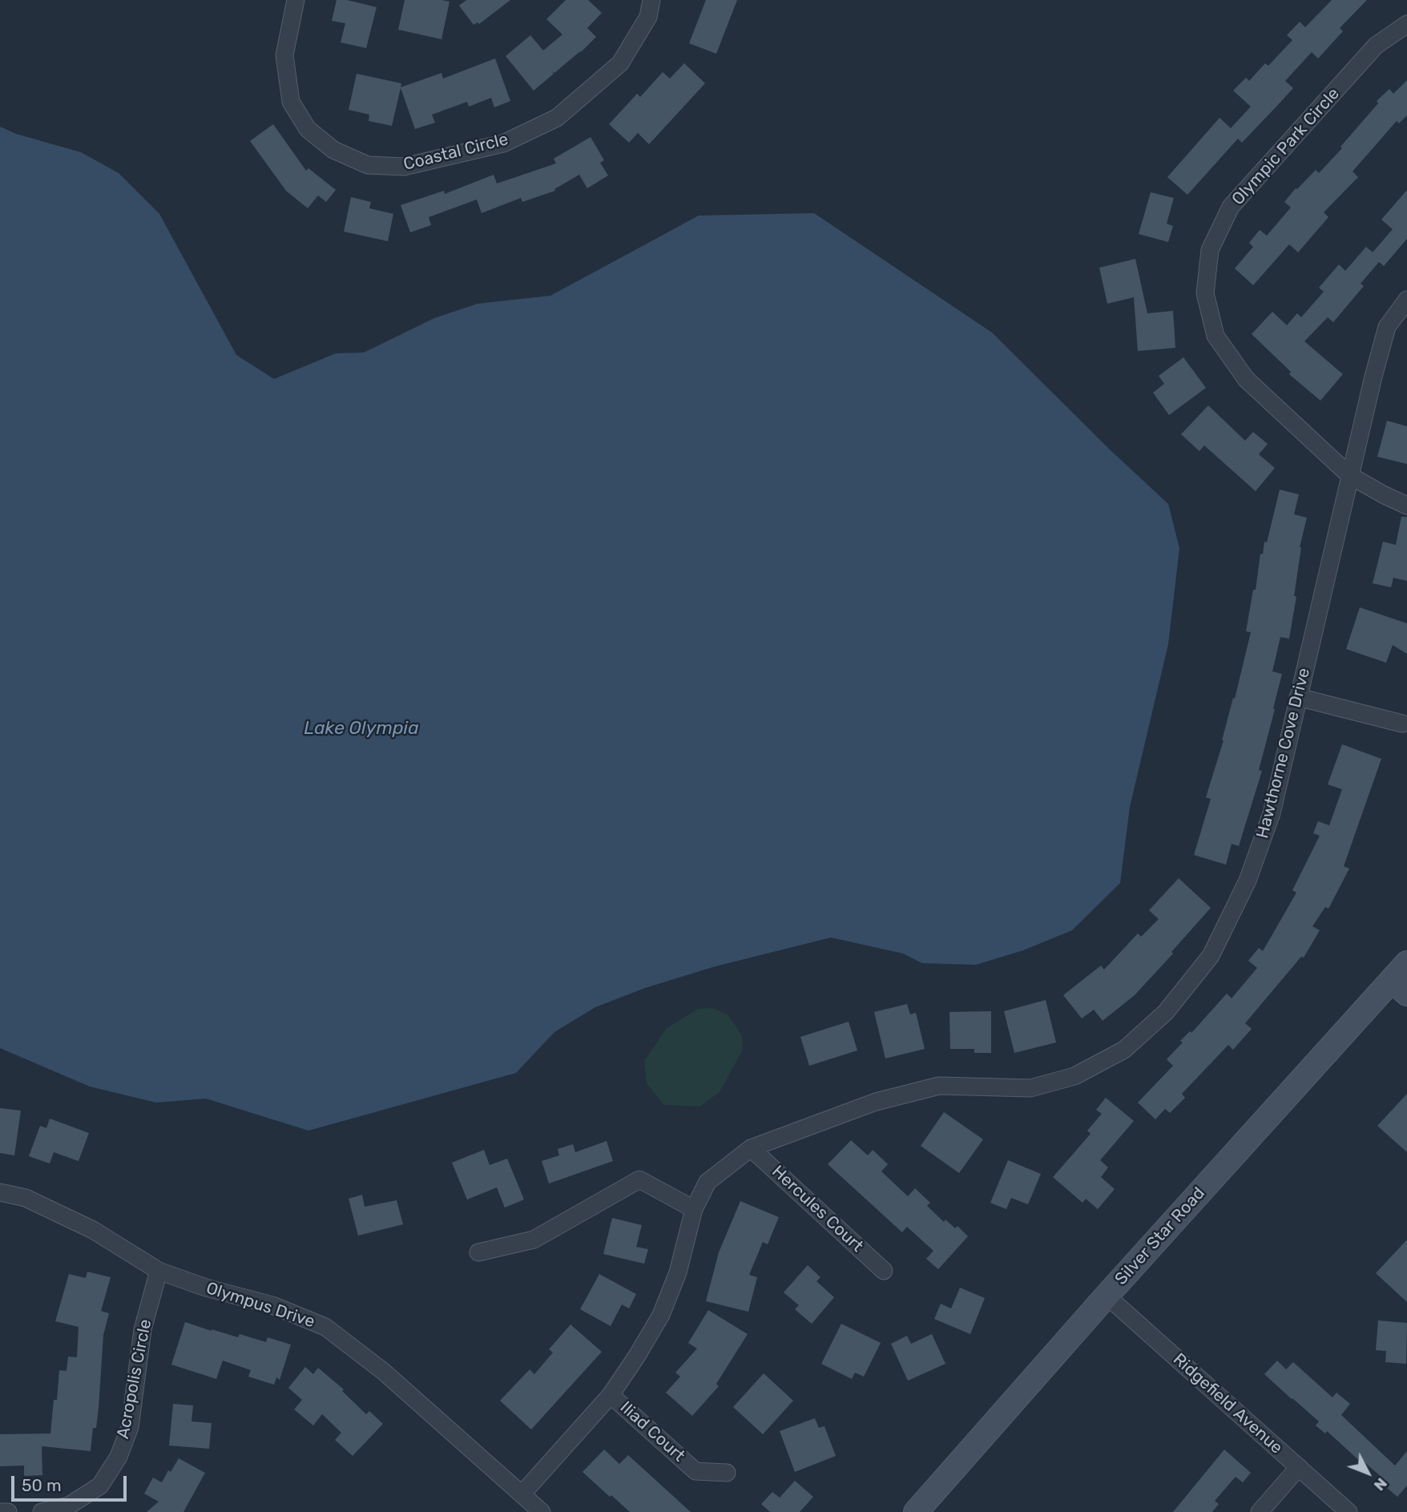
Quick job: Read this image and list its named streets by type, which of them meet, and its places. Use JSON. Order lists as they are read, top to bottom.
{
  "streets": {
    "main road": ["Silver Star Road"],
    "street": [
      "Olympic Park Circle",
      "Coastal Circle",
      "Hawthorne Cove Drive",
      "Hercules Court",
      "Olympus Drive",
      "Acropolis Circle",
      "Ridgefield Avenue",
      "Iliad Court"
    ]
  },
  "crossings": [
    ["Olympic Park Circle", "Hawthorne Cove Drive"],
    ["Hawthorne Cove Drive", "Hercules Court"],
    ["Hawthorne Cove Drive", "Olympus Drive"],
    ["Hawthorne Cove Drive", "Iliad Court"],
    ["Silver Star Road", "Ridgefield Avenue"],
    ["Olympus Drive", "Acropolis Circle"]
  ],
  "water": ["Lake Olympia"],
  "scale_bar": "50 m",
  "north": "bottom right"
}
